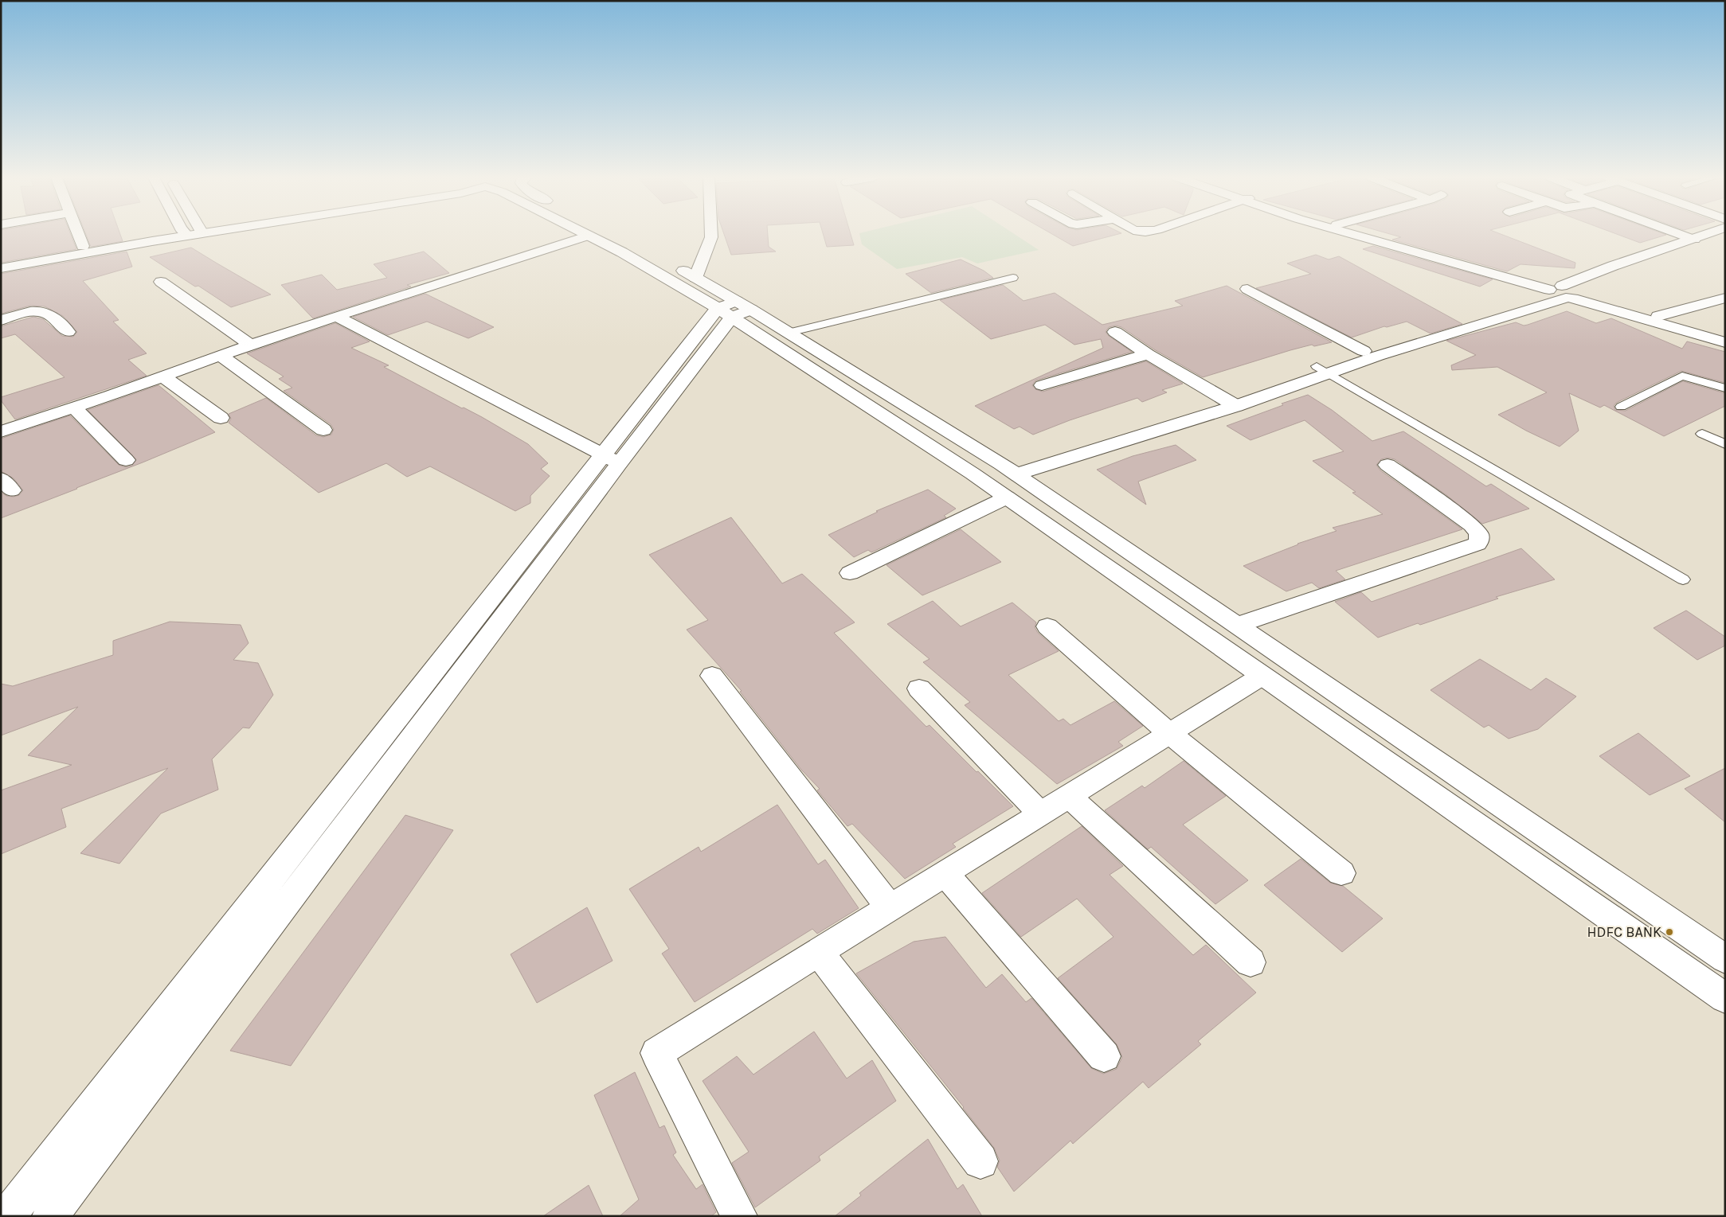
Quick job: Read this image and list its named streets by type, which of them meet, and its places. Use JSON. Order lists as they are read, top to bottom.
{
  "places": ["HDFC BANK"]
}
